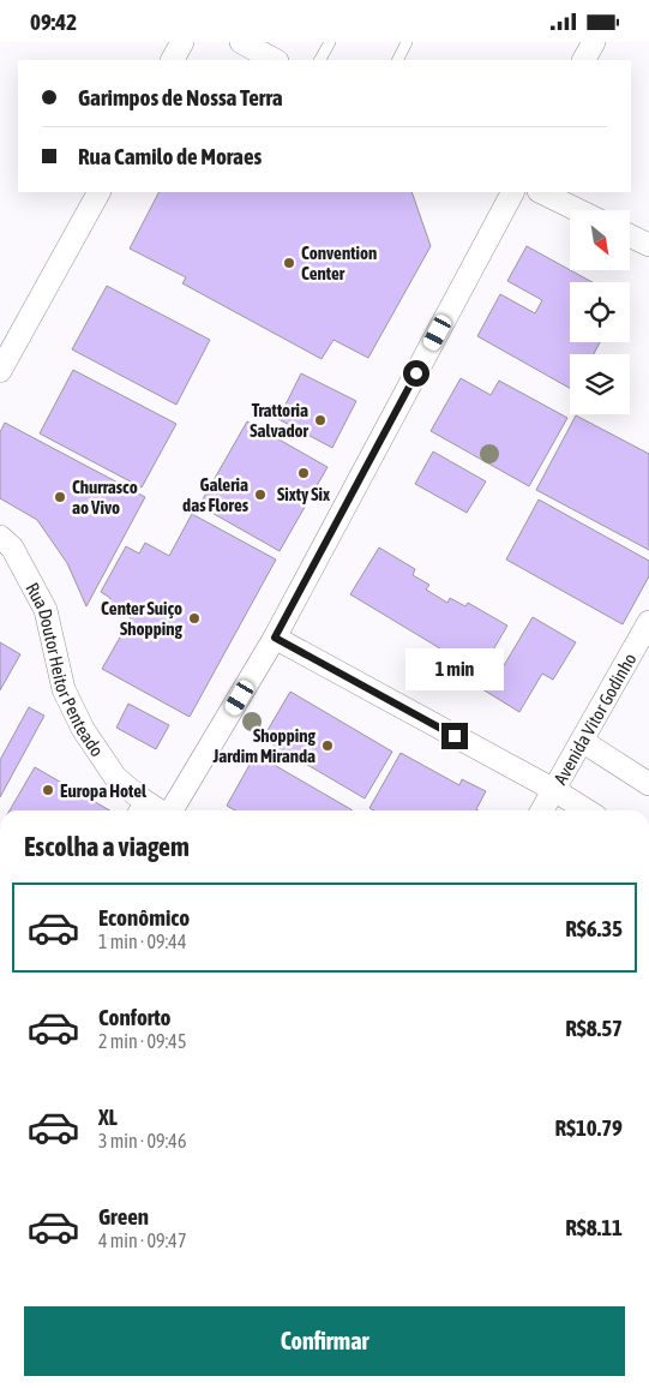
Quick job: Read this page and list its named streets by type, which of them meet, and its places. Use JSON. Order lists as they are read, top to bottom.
{
  "streets": {
    "street": ["Rua Doutor Heitor Penteado", "Avenida Vitor Godinho"]
  },
  "places": [
    "Convention Center",
    "Trattoria Salvador",
    "Sixty Six",
    "Galeria das Flores",
    "Churrasco ao Vivo",
    "Center Suiço Shopping",
    "Shopping Jardim Miranda",
    "Europa Hotel"
  ],
  "north": "bottom right",
  "page": {
    "status": "09:42",
    "banner": ["Garimpos de Nossa Terra", "Rua Camilo de Moraes"],
    "bubble": "1 min",
    "heading": "Escolha a viagem",
    "list": [
      {
        "name": "Econômico",
        "note": "1 min · 09:44",
        "value": "R$6.35"
      },
      {
        "name": "Conforto",
        "note": "2 min · 09:45",
        "value": "R$8.57"
      },
      {
        "name": "XL",
        "note": "3 min · 09:46",
        "value": "R$10.79"
      },
      {
        "name": "Green",
        "note": "4 min · 09:47",
        "value": "R$8.11"
      }
    ],
    "buttons": "Confirmar"
  }
}
